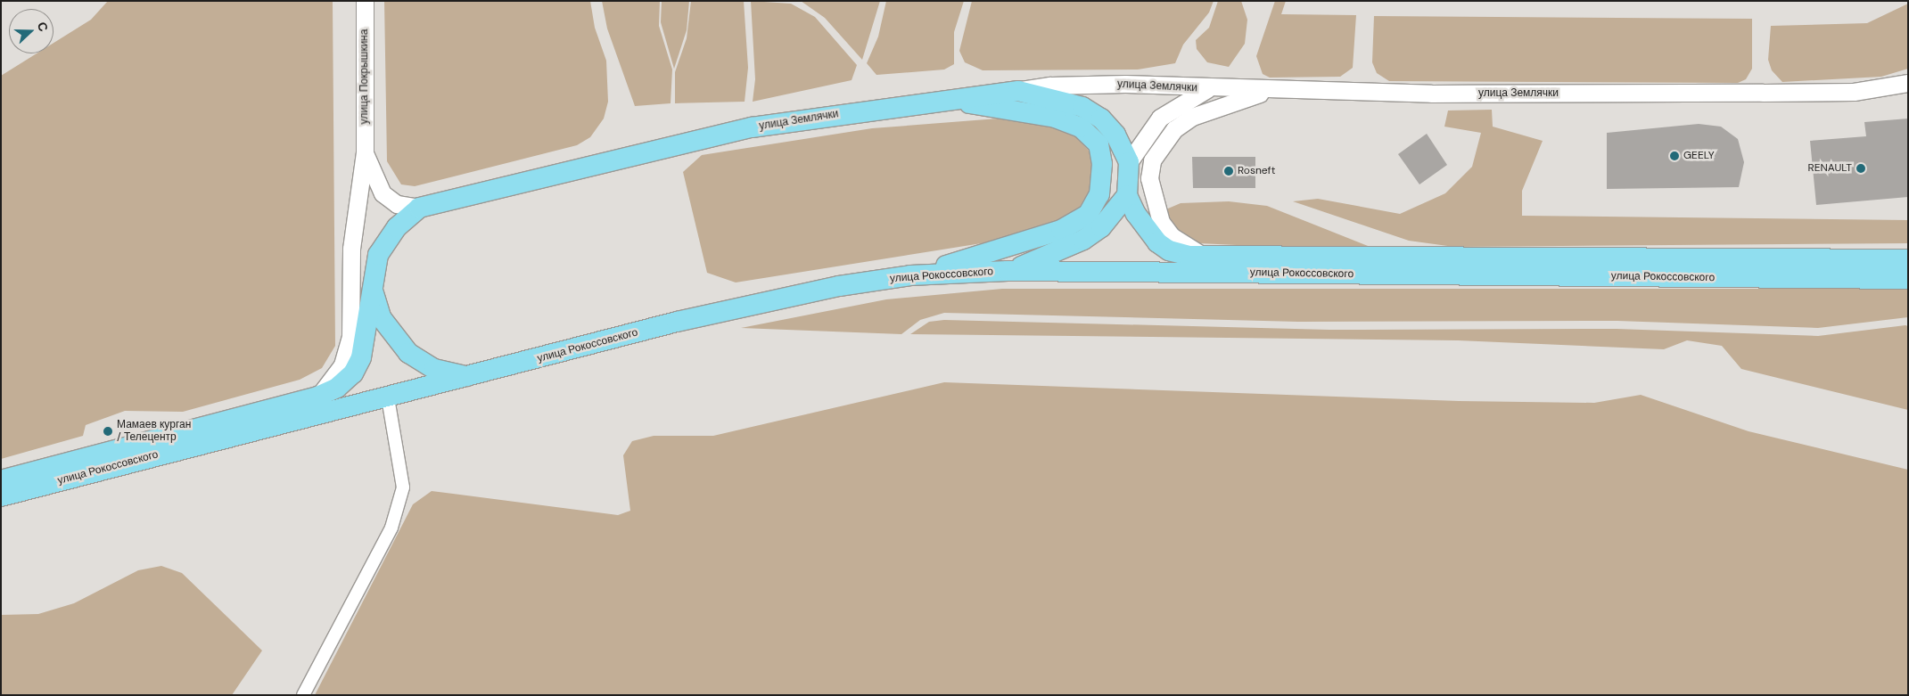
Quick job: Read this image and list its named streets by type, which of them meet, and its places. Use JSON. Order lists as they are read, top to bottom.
{
  "streets": {
    "highway": ["улица Землячки", "улица Рокоссовского"],
    "main road": ["улица Покрышкина"]
  },
  "crossings": [
    ["улица Покрышкина", "улица Рокоссовского"],
    ["улица Землячки", "улица Рокоссовского"]
  ],
  "places": [
    "GEELY",
    "RENAULT",
    "Rosneft",
    "Мамаев курган / Телецентр"
  ],
  "north": "right"
}
